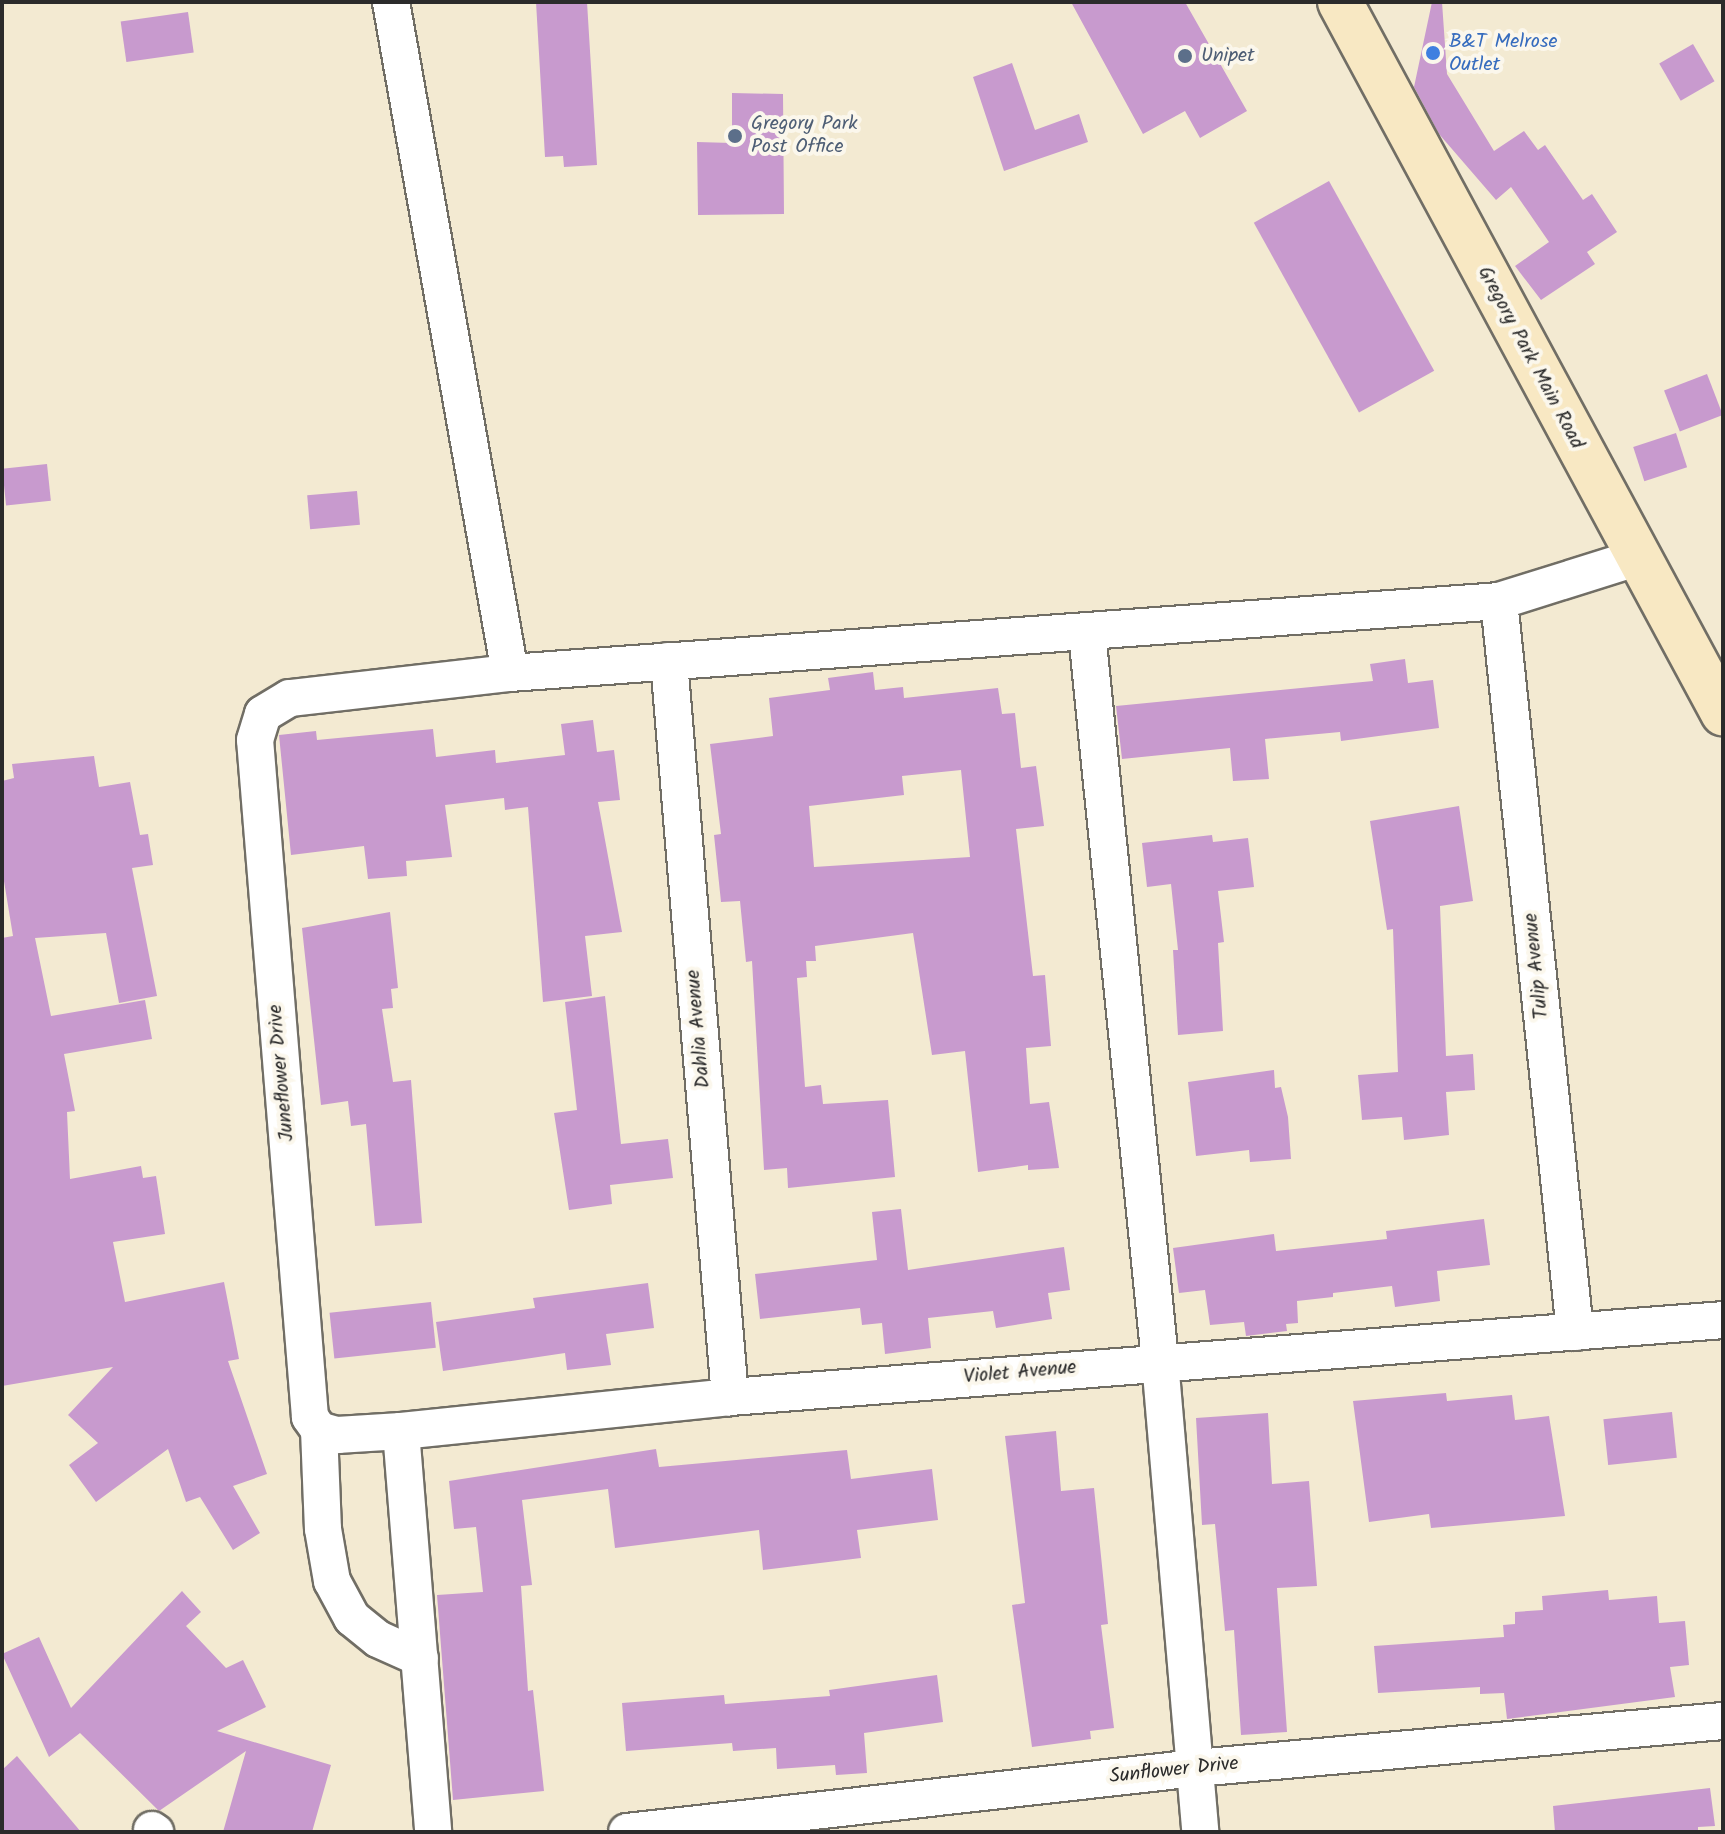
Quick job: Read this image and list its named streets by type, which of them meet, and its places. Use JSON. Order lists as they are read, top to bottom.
{
  "streets": {
    "street": [
      "Gregory Park Main Road",
      "Tulip Avenue",
      "Dahlia Avenue",
      "Juneflower Drive",
      "Violet Avenue",
      "Sunflower Drive"
    ]
  },
  "crossings": [
    ["Tulip Avenue", "Violet Avenue"],
    ["Dahlia Avenue", "Violet Avenue"],
    ["Juneflower Drive", "Violet Avenue"]
  ],
  "places": ["B&T Melrose Outlet", "Unipet", "Gregory Park Post Office"]
}
